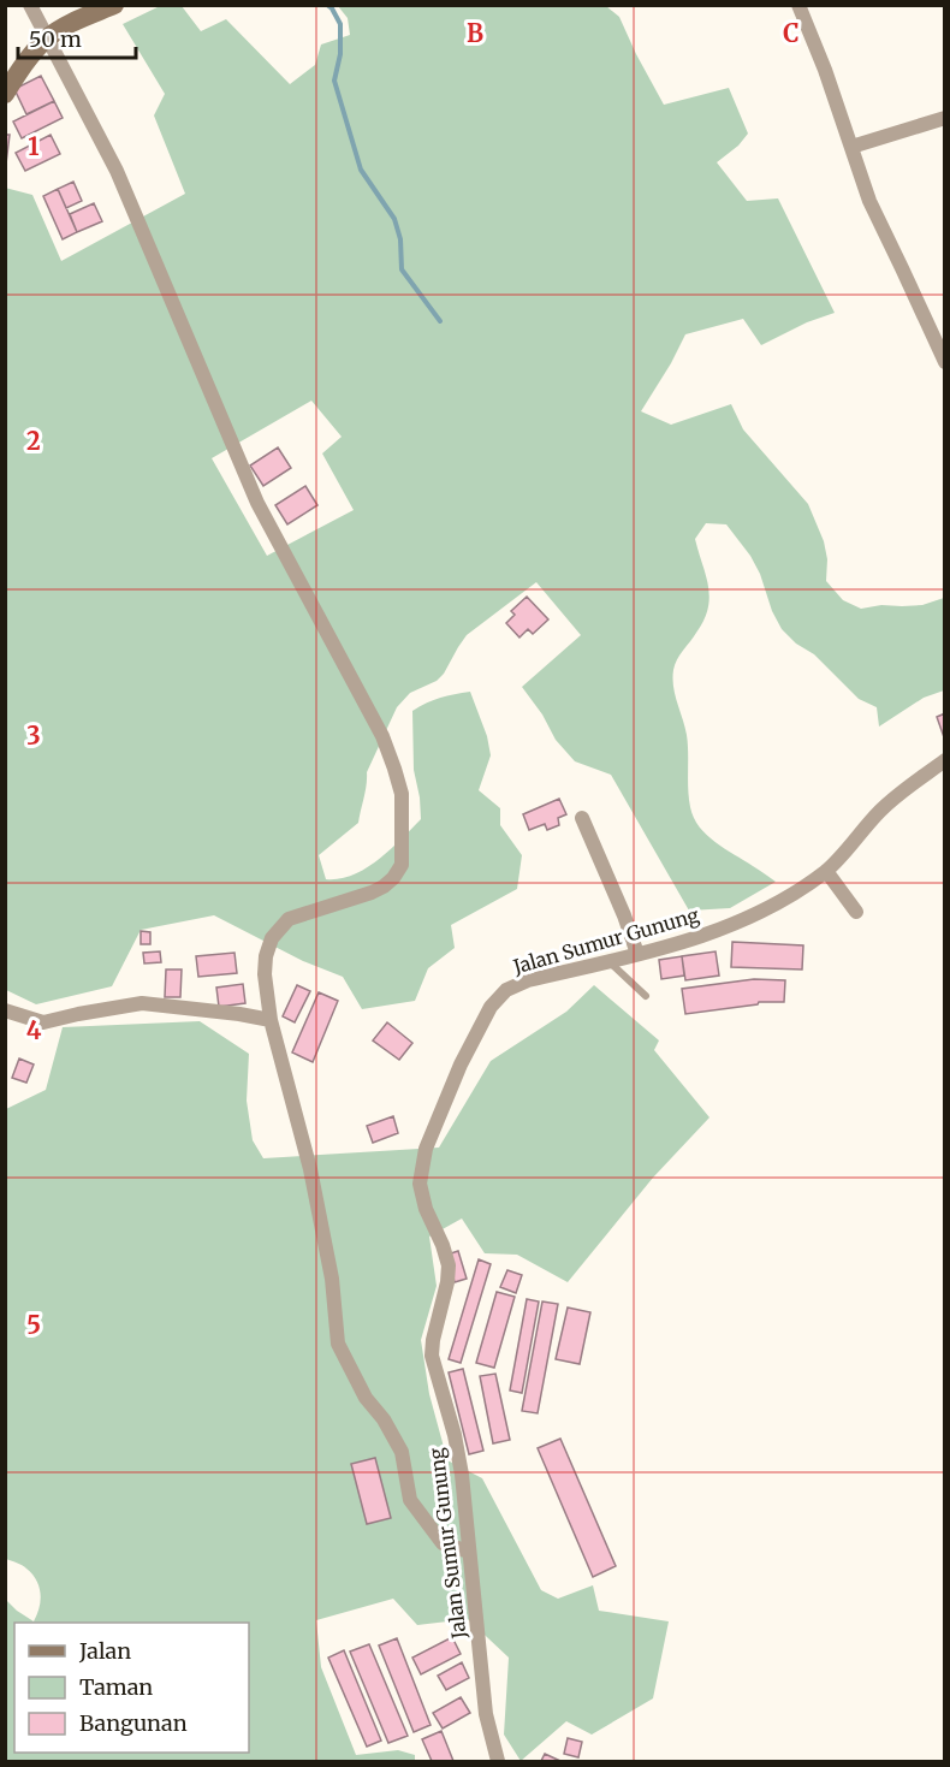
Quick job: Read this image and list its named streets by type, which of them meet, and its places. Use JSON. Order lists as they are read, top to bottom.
{
  "streets": {
    "street": ["Jalan Sumur Gunung"]
  },
  "legend": ["Jalan", "Taman", "Bangunan"],
  "scale_bar": "50 m",
  "grid": {
    "columns": ["B", "C"],
    "rows": [
      "1",
      "2",
      "3",
      "4",
      "5"
    ]
  }
}
